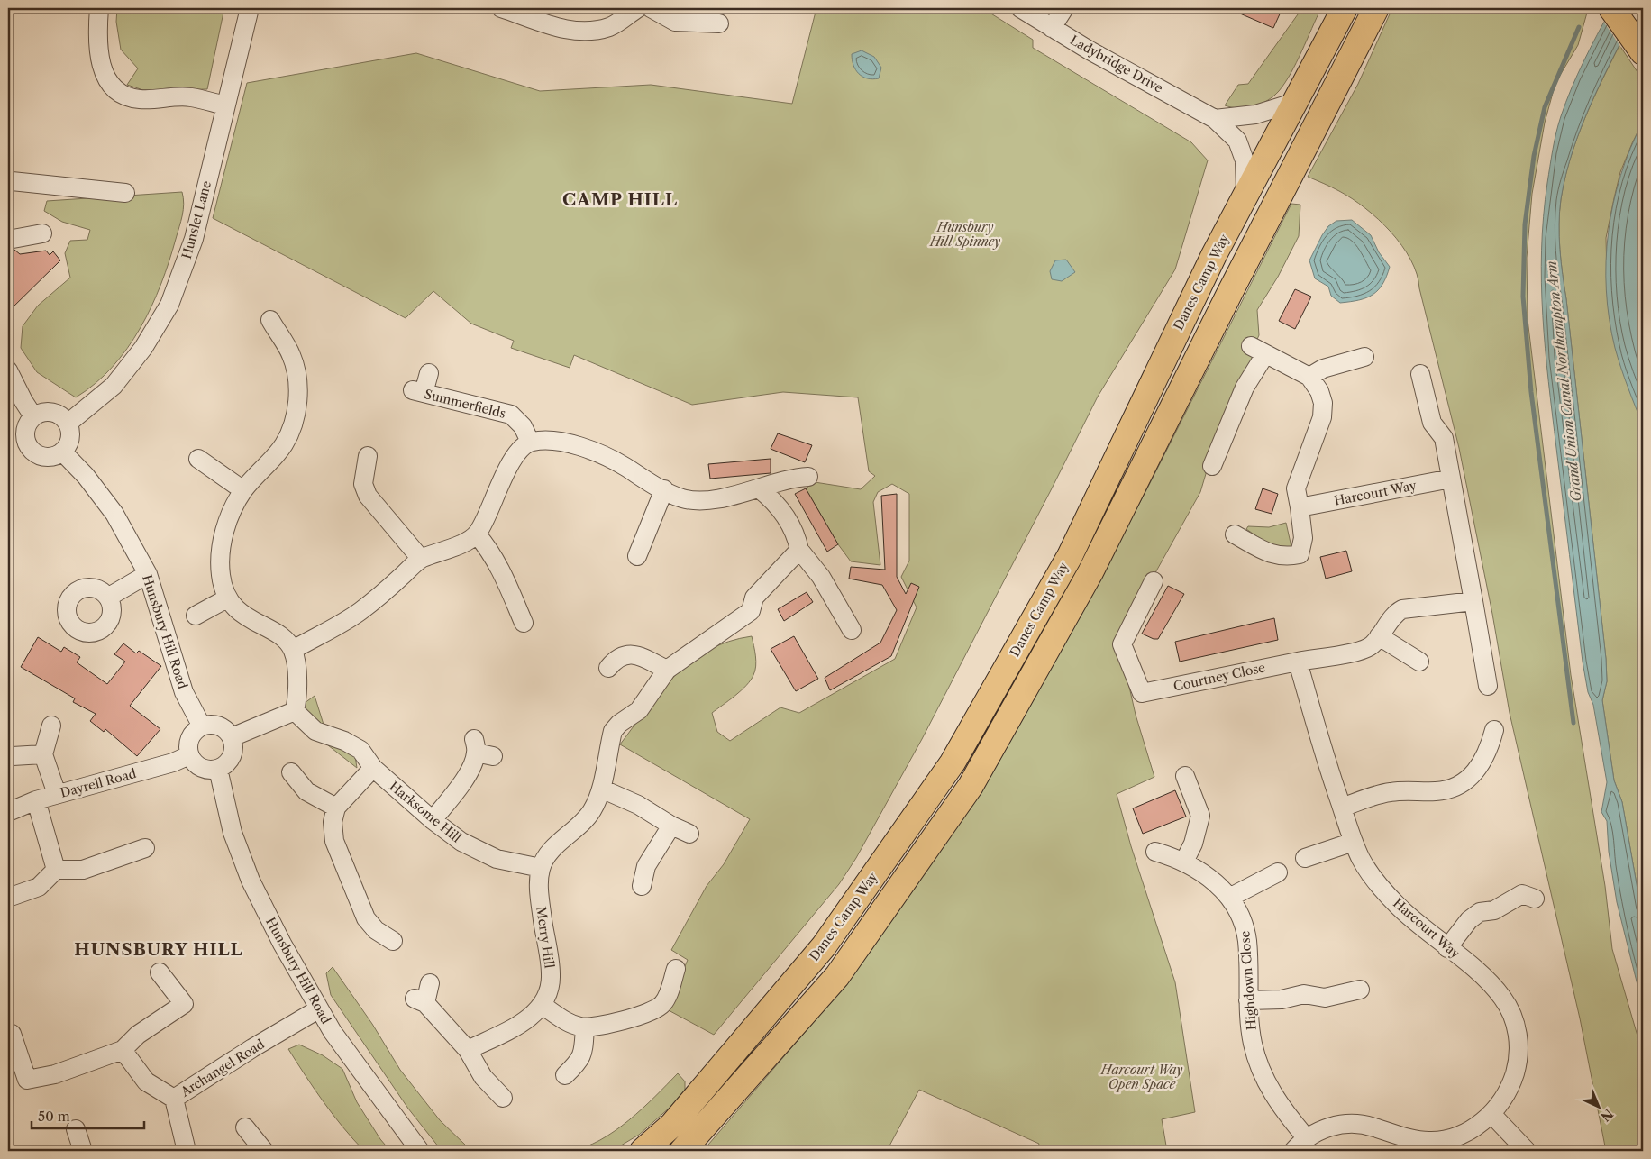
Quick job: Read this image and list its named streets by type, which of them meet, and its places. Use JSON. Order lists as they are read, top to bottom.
{
  "streets": {
    "highway": ["Danes Camp Way"],
    "street": [
      "Ladybridge Drive",
      "Hunslet Lane",
      "Summerfields",
      "Harcourt Way",
      "Hunsbury Hill Road",
      "Courtney Close",
      "Dayrell Road",
      "Harksome Hill",
      "Merry Hill",
      "Highdown Close",
      "Archangel Road"
    ]
  },
  "crossings": [
    ["Ladybridge Drive", "Danes Camp Way"],
    ["Hunslet Lane", "Hunsbury Hill Road"],
    ["Harcourt Way", "Courtney Close"],
    ["Harcourt Way", "Highdown Close"],
    ["Hunsbury Hill Road", "Dayrell Road"],
    ["Hunsbury Hill Road", "Archangel Road"],
    ["Harksome Hill", "Merry Hill"]
  ],
  "districts": ["CAMP HILL", "HUNSBURY HILL"],
  "water": ["Grand Union Canal Northampton Arm"],
  "parks": ["Hunsbury Hill Spinney", "Harcourt Way Open Space"],
  "scale_bar": "50 m",
  "north": "bottom right"
}
